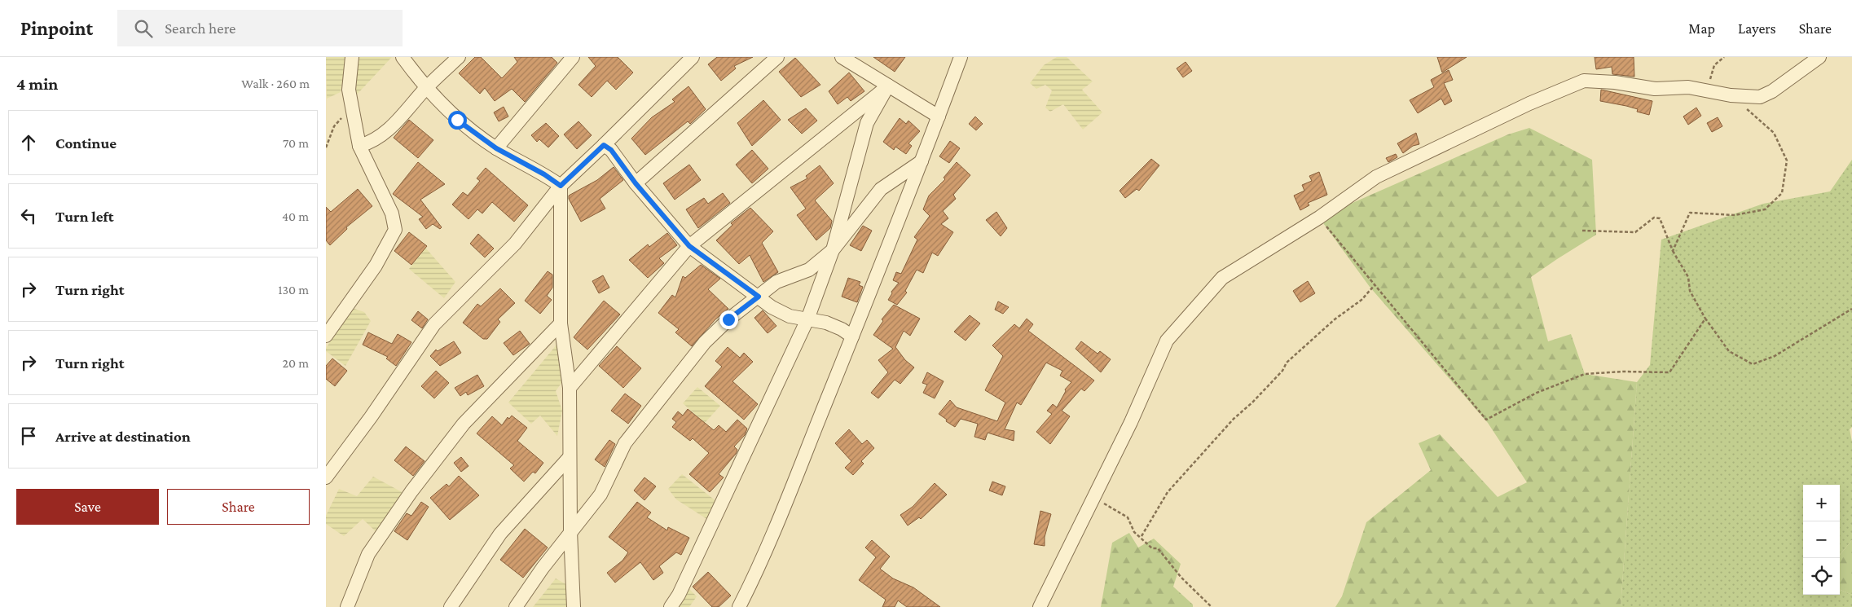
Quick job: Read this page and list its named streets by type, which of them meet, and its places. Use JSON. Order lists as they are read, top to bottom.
{
  "page": {
    "header": "Pinpoint",
    "search": "Search here",
    "nav": ["Map", "Layers", "Share"],
    "heading": ["4 min", "Walk · 260 m"],
    "list": [
      ["Continue", "70 m"],
      ["Turn left", "40 m"],
      ["Turn right", "130 m"],
      ["Turn right", "20 m"],
      "Arrive at destination"
    ],
    "buttons": ["Save", "Share"],
    "map_buttons": ["+", "−"]
  }
}
